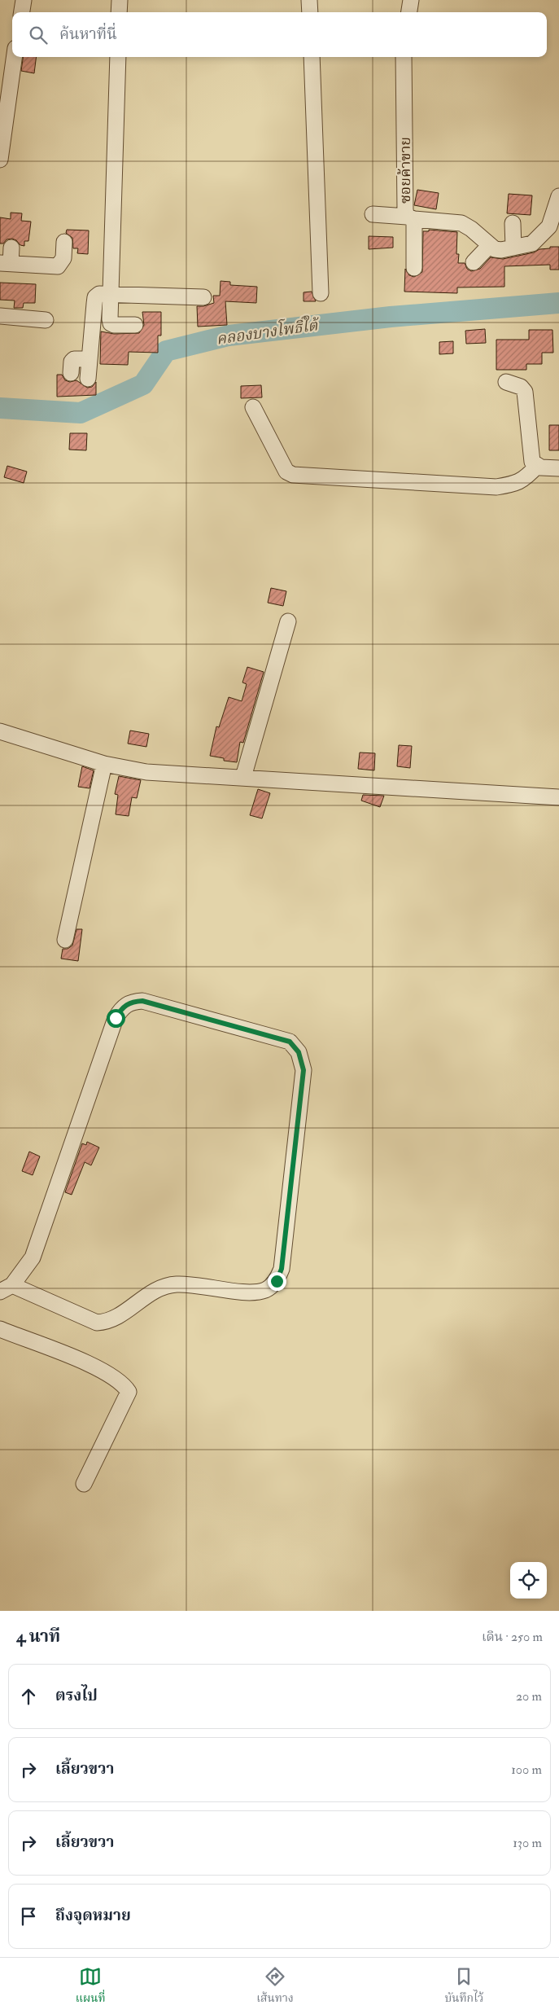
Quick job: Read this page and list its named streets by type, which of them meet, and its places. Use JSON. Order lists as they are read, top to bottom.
{
  "streets": {
    "street": ["ซอยค้าขาย"]
  },
  "water": ["คลองบางโพธิ์ใต้"],
  "page": {
    "search": "ค้นหาที่นี่",
    "heading": ["4 นาที", "เดิน · 250 m"],
    "list": [
      ["ตรงไป", "20 m"],
      ["เลี้ยวขวา", "100 m"],
      ["เลี้ยวขวา", "130 m"],
      "ถึงจุดหมาย"
    ],
    "nav": ["แผนที่", "เส้นทาง", "บันทึกไว้"]
  }
}
